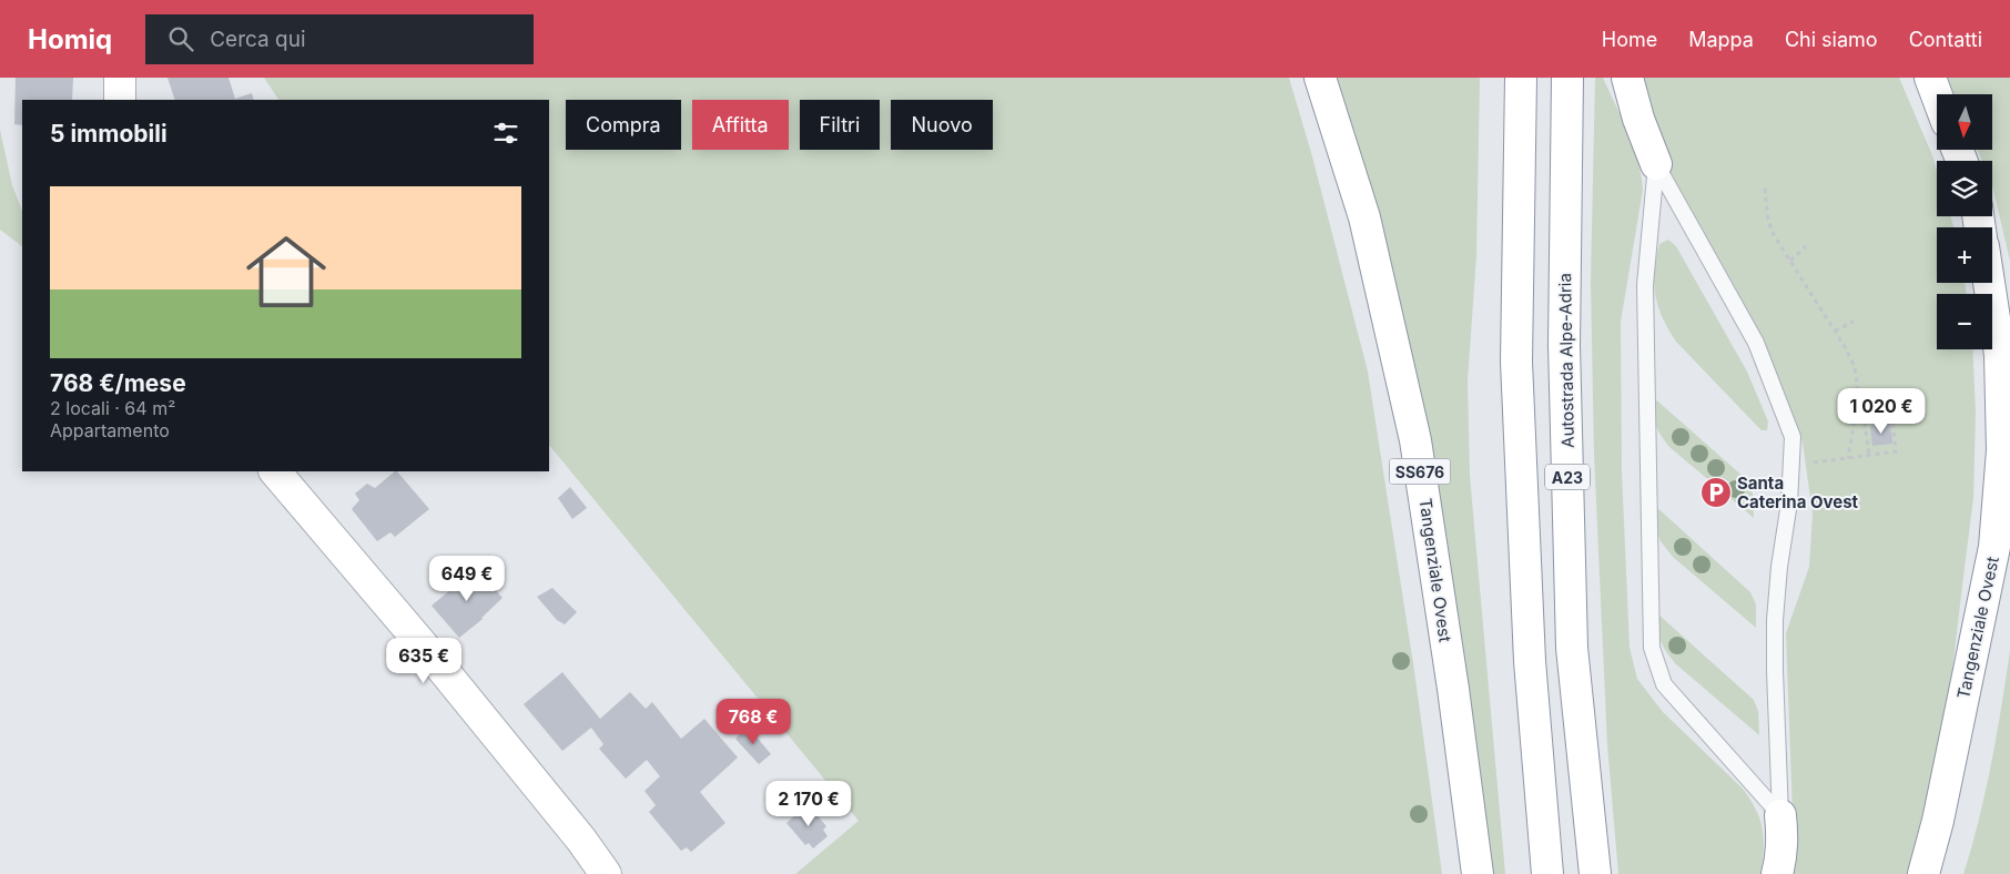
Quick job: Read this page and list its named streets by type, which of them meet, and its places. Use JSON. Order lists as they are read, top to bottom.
{
  "streets": {
    "main road": [
      "Autostrada Alpe-Adria",
      "SS676",
      "A23",
      "Tangenziale Ovest"
    ]
  },
  "places": {
    "parking": ["Santa Caterina Ovest"]
  },
  "north": "bottom",
  "page": {
    "header": "Homiq",
    "search": "Cerca qui",
    "nav": [
      "Home",
      "Mappa",
      "Chi siamo",
      "Contatti"
    ],
    "map_buttons": ["+", "−"],
    "chip": [
      "Compra",
      "Affitta",
      "Filtri",
      "Nuovo"
    ],
    "heading": "5 immobili",
    "list": [
      {
        "name": "768 €/mese",
        "note": "2 locali · 64 m² · Appartamento"
      }
    ],
    "price": [
      "1 020 €",
      "649 €",
      "635 €",
      "768 €",
      "2 170 €"
    ]
  }
}
